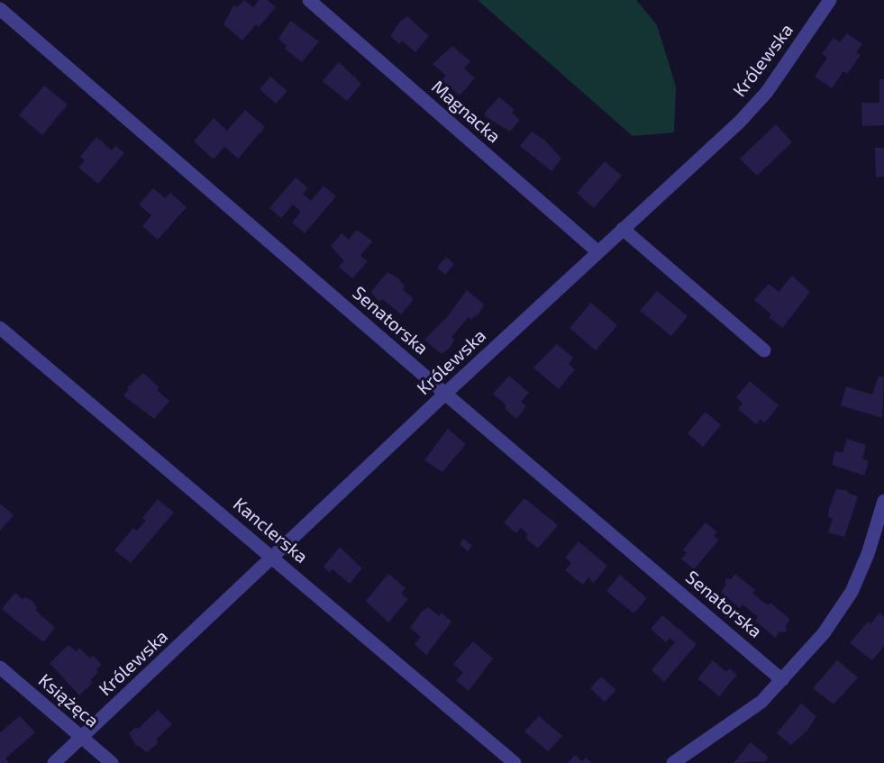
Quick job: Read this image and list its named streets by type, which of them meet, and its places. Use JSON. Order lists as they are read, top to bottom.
{
  "streets": {
    "street": [
      "Królewska",
      "Magnacka",
      "Senatorska",
      "Kanclerska",
      "Książęca"
    ]
  },
  "crossings": [
    ["Królewska", "Magnacka"],
    ["Królewska", "Senatorska"],
    ["Królewska", "Kanclerska"],
    ["Królewska", "Książęca"]
  ]
}
